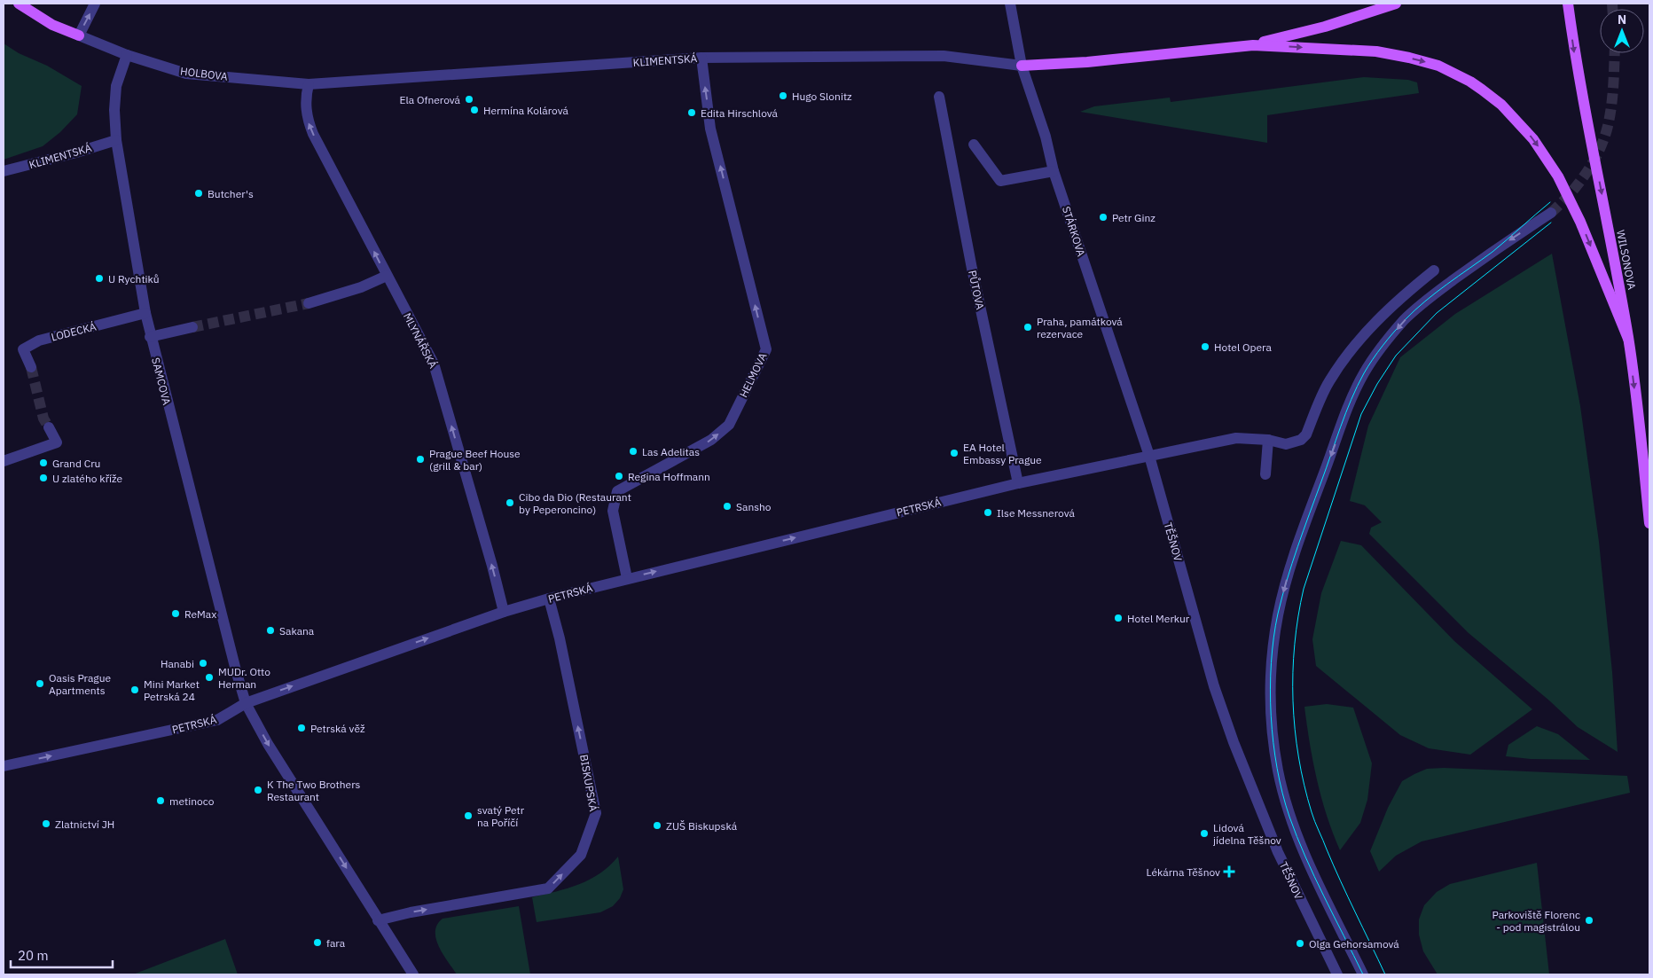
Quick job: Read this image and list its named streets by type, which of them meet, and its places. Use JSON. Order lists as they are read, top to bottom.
{
  "streets": {
    "main road": ["WILSONOVA"],
    "street": [
      "KLIMENTSKÁ",
      "HOLBOVA",
      "STÁRKOVA",
      "PŮTOVA",
      "LODECKÁ",
      "MLYNÁŘSKÁ",
      "HELMOVA",
      "SAMCOVA",
      "PETRSKÁ",
      "TĚŠNOV",
      "BISKUPSKÁ"
    ]
  },
  "crossings": [
    ["KLIMENTSKÁ", "HOLBOVA"],
    ["KLIMENTSKÁ", "STÁRKOVA"],
    ["KLIMENTSKÁ", "MLYNÁŘSKÁ"],
    ["KLIMENTSKÁ", "HELMOVA"],
    ["KLIMENTSKÁ", "SAMCOVA"],
    ["HOLBOVA", "MLYNÁŘSKÁ"],
    ["HOLBOVA", "SAMCOVA"],
    ["STÁRKOVA", "PETRSKÁ"],
    ["STÁRKOVA", "TĚŠNOV"],
    ["PŮTOVA", "PETRSKÁ"],
    ["LODECKÁ", "SAMCOVA"],
    ["MLYNÁŘSKÁ", "PETRSKÁ"],
    ["HELMOVA", "PETRSKÁ"],
    ["SAMCOVA", "PETRSKÁ"],
    ["PETRSKÁ", "TĚŠNOV"],
    ["PETRSKÁ", "BISKUPSKÁ"]
  ],
  "one_way": [
    "WILSONOVA",
    "MLYNÁŘSKÁ",
    "HELMOVA",
    "PETRSKÁ"
  ],
  "places": {
    "other": [
      "Hugo Slonitz",
      "Ela Ofnerová",
      "Hermína Kolárová",
      "Edita Hirschlová",
      "Butcher's",
      "Petr Ginz",
      "U Rychtiků",
      "Praha, památková rezervace",
      "Hotel Opera",
      "Las Adelitas",
      "EA Hotel Embassy Prague",
      "Prague Beef House (grill & bar)",
      "Grand Cru",
      "Regina Hoffmann",
      "U zlatého kříže",
      "Cibo da Dio (Restaurant by Peperoncino)",
      "Sansho",
      "Ilse Messnerová",
      "ReMax",
      "Hotel Merkur",
      "Sakana",
      "Hanabi",
      "MUDr. Otto Herman",
      "Oasis Prague Apartments",
      "Mini Market Petrská 24",
      "Petrská věž",
      "K The Two Brothers Restaurant",
      "metinoco",
      "svatý Petr na Poříčí",
      "Zlatnictví JH",
      "ZUŠ Biskupská",
      "Lidová jídelna Těšnov",
      "Parkoviště Florenc - pod magistrálou",
      "fara",
      "Olga Gehorsamová"
    ],
    "health": ["Lékárna Těšnov"]
  },
  "scale_bar": "20 m",
  "north": "top"
}
